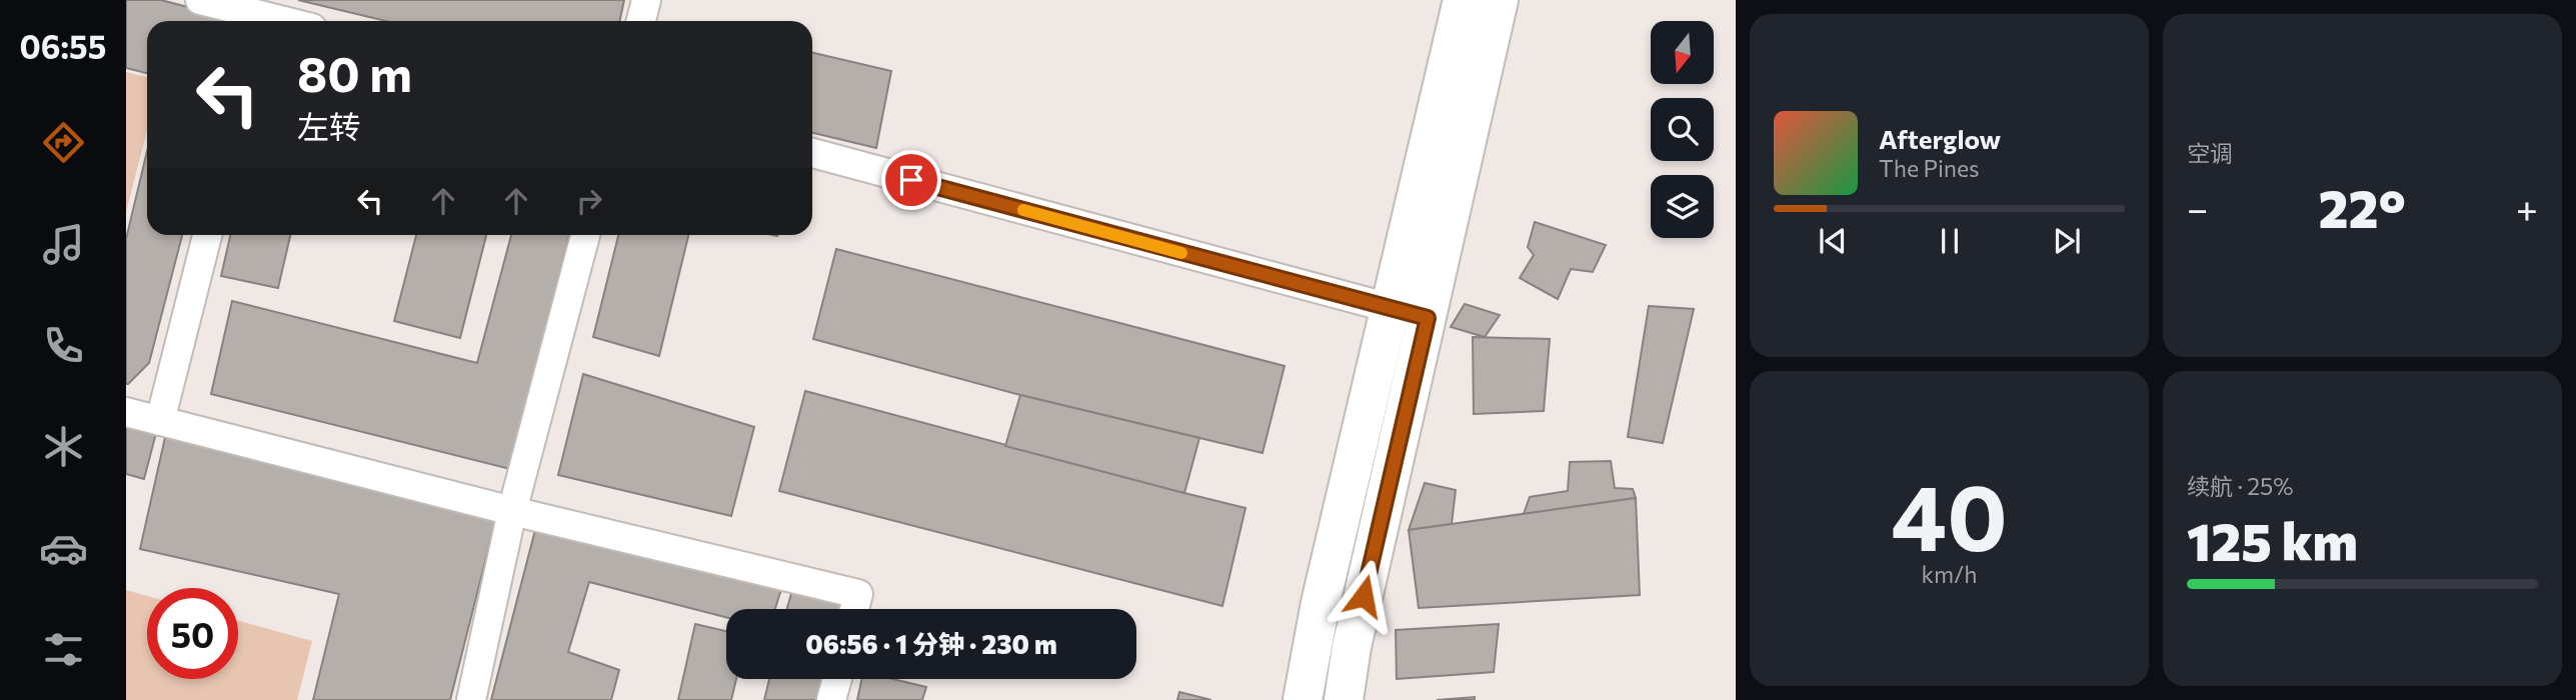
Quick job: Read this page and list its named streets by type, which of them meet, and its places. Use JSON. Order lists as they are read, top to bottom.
{
  "north": "bottom",
  "page": {
    "tabs": "06:55",
    "tile": [
      "空调",
      ["40", "km/h"],
      ["续航 · 25%", "125 km"]
    ],
    "turn": ["80 m", "左转"],
    "song": ["Afterglow", "The Pines"],
    "heat": ["−", "22°", "+"],
    "limit": "50",
    "trip": "06:56 · 1 分钟 · 230 m"
  }
}
